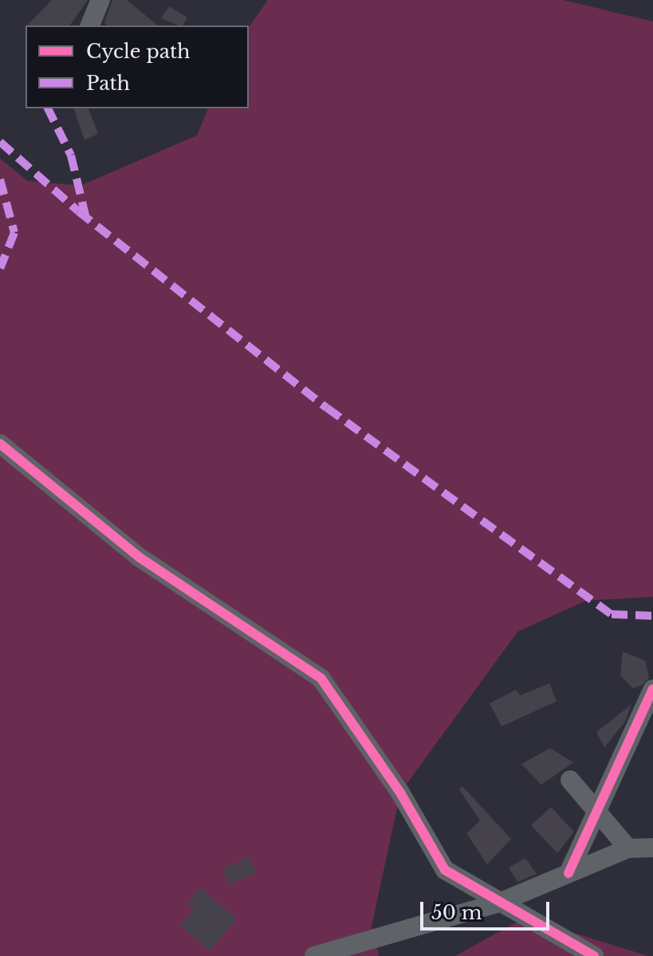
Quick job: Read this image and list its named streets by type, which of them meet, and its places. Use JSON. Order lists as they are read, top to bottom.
{
  "legend": ["Cycle path", "Path"],
  "scale_bar": "50 m"
}
